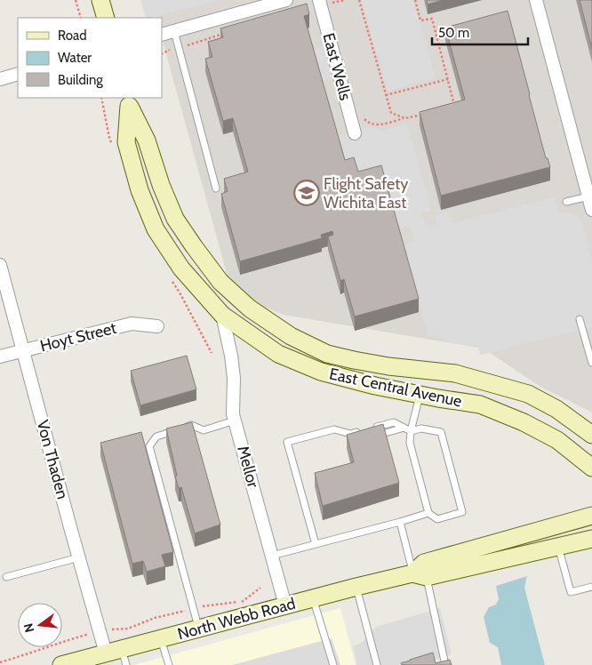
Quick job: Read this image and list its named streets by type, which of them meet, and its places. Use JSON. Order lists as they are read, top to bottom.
{
  "streets": {
    "main road": ["East Central Avenue", "North Webb Road"],
    "street": [
      "East Wells",
      "Hoyt Street",
      "Von Thaden",
      "Mellor"
    ]
  },
  "crossings": [
    ["Hoyt Street", "Von Thaden"],
    ["East Central Avenue", "Mellor"],
    ["Von Thaden", "North Webb Road"],
    ["Mellor", "North Webb Road"]
  ],
  "places": {
    "school or university": ["Flight Safety Wichita East"]
  },
  "legend": ["Road", "Water", "Building"],
  "scale_bar": "50 m",
  "north": "left"
}
